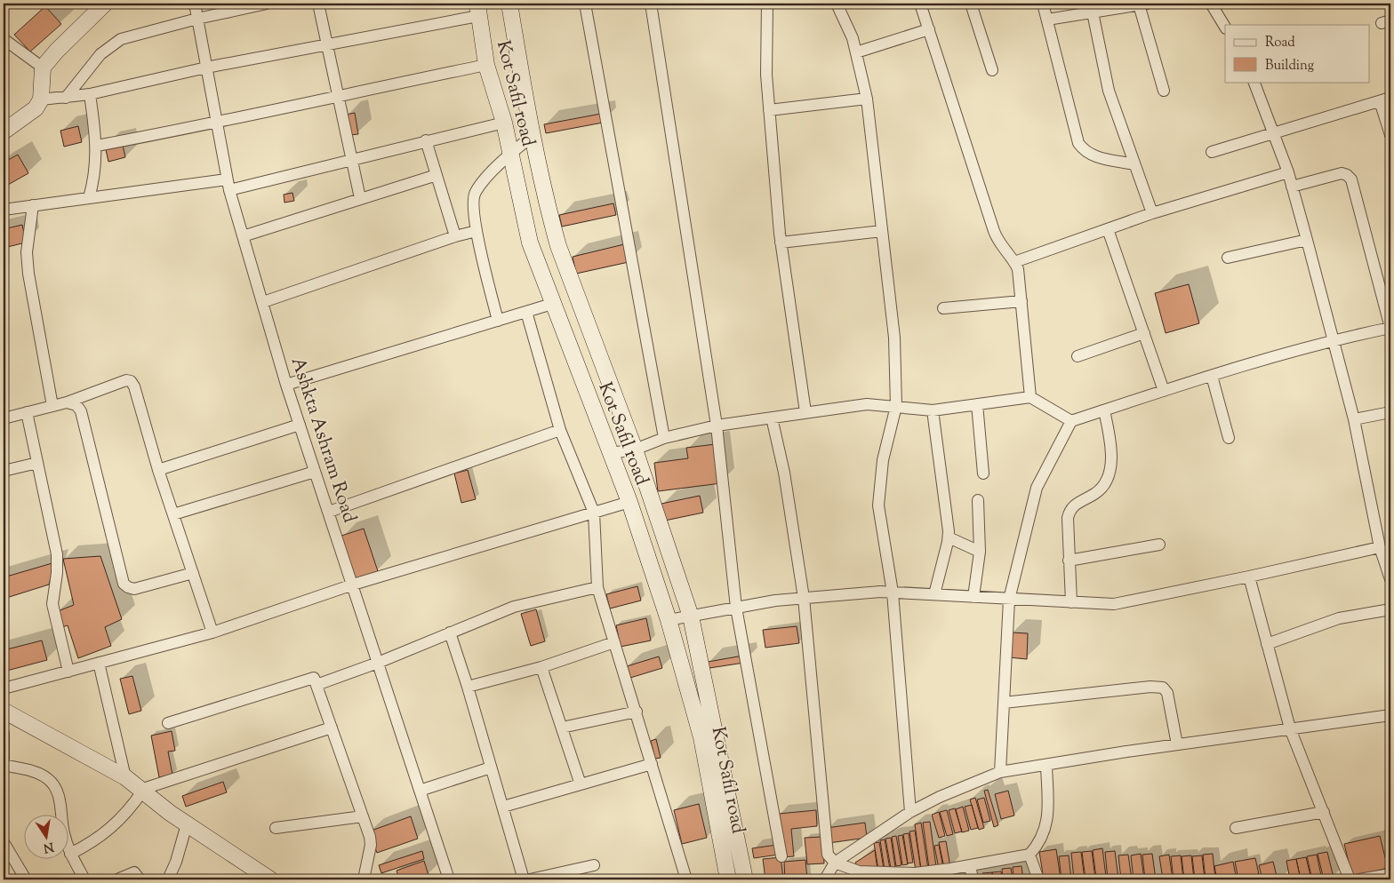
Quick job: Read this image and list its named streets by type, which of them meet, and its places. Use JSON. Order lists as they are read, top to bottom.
{
  "streets": {
    "main road": ["Kot Safil road"],
    "street": ["Ashkta Ashram Road"]
  },
  "legend": ["Road", "Building"],
  "north": "bottom"
}
